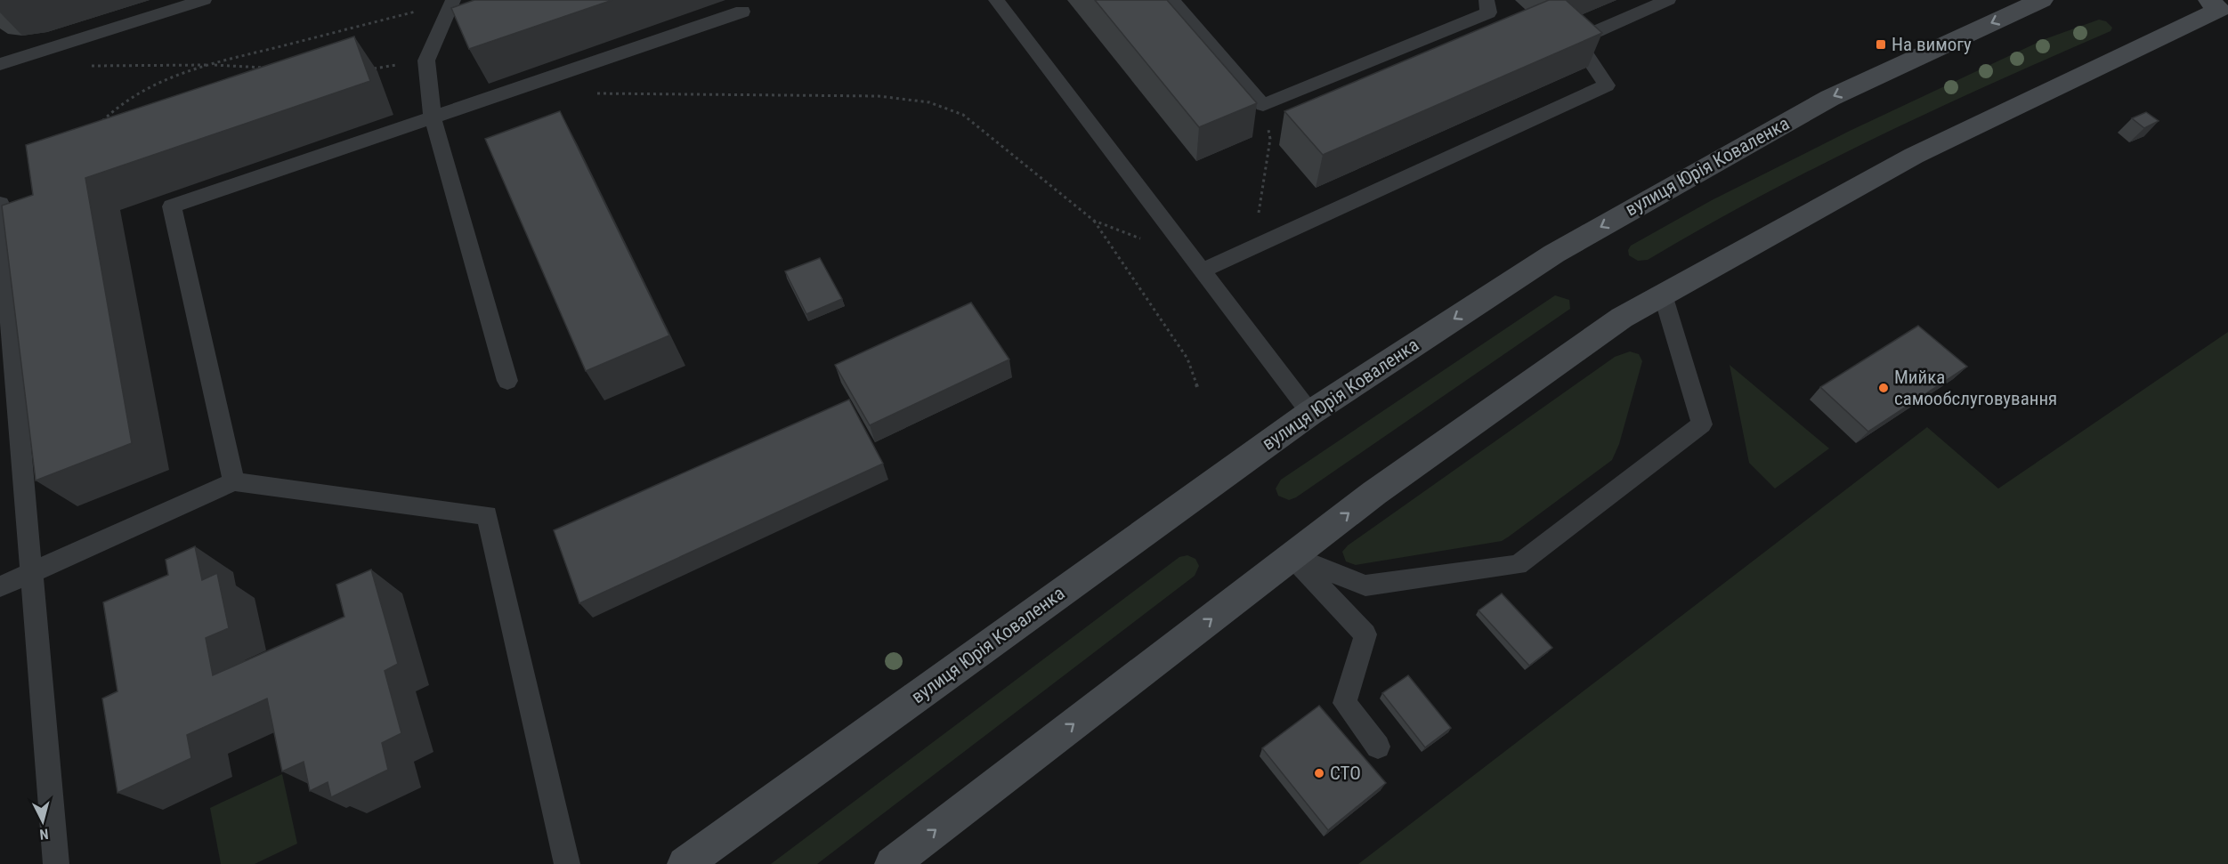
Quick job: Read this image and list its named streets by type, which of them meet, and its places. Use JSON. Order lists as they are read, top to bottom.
{
  "streets": {
    "street": ["вулиця Юрія Коваленка"]
  },
  "places": {
    "transit": ["На вимогу"],
    "other": ["Мийка самообслуговування", "СТО"]
  },
  "north": "bottom"
}
